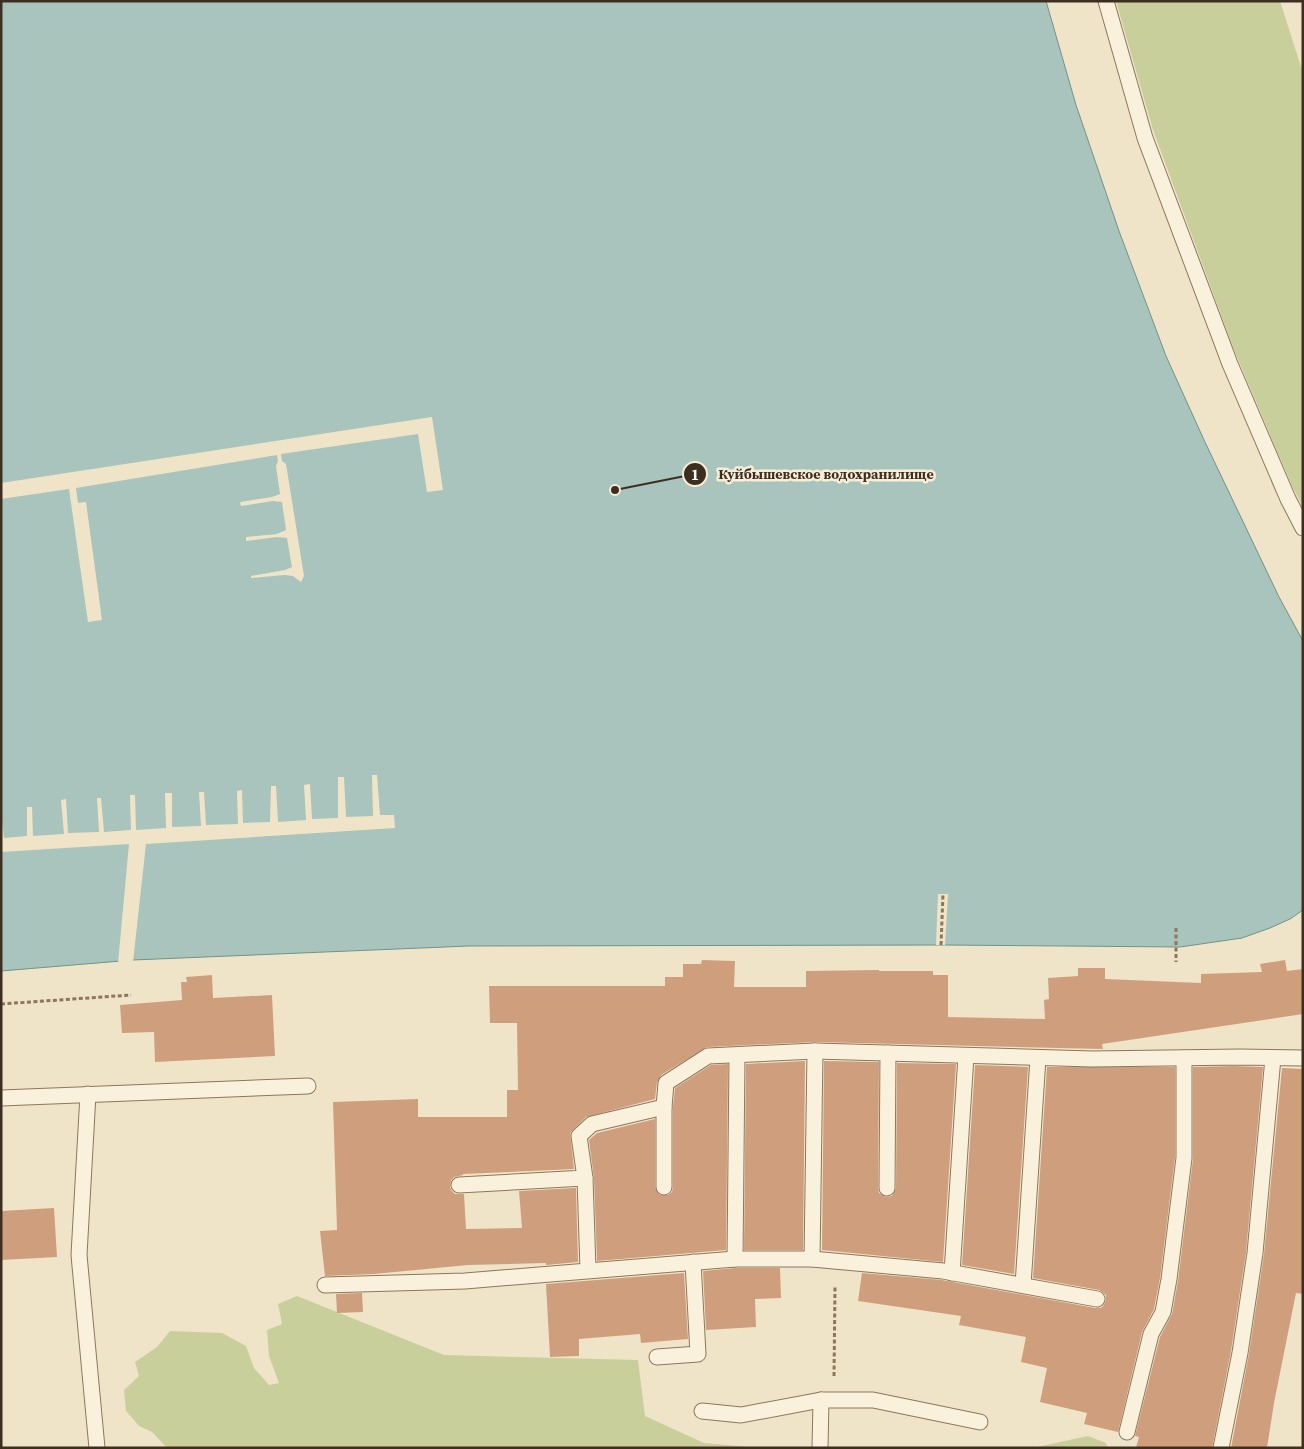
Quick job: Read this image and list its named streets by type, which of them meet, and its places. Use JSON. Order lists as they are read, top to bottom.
{
  "places": ["Куйбышевское водохранилище"]
}
